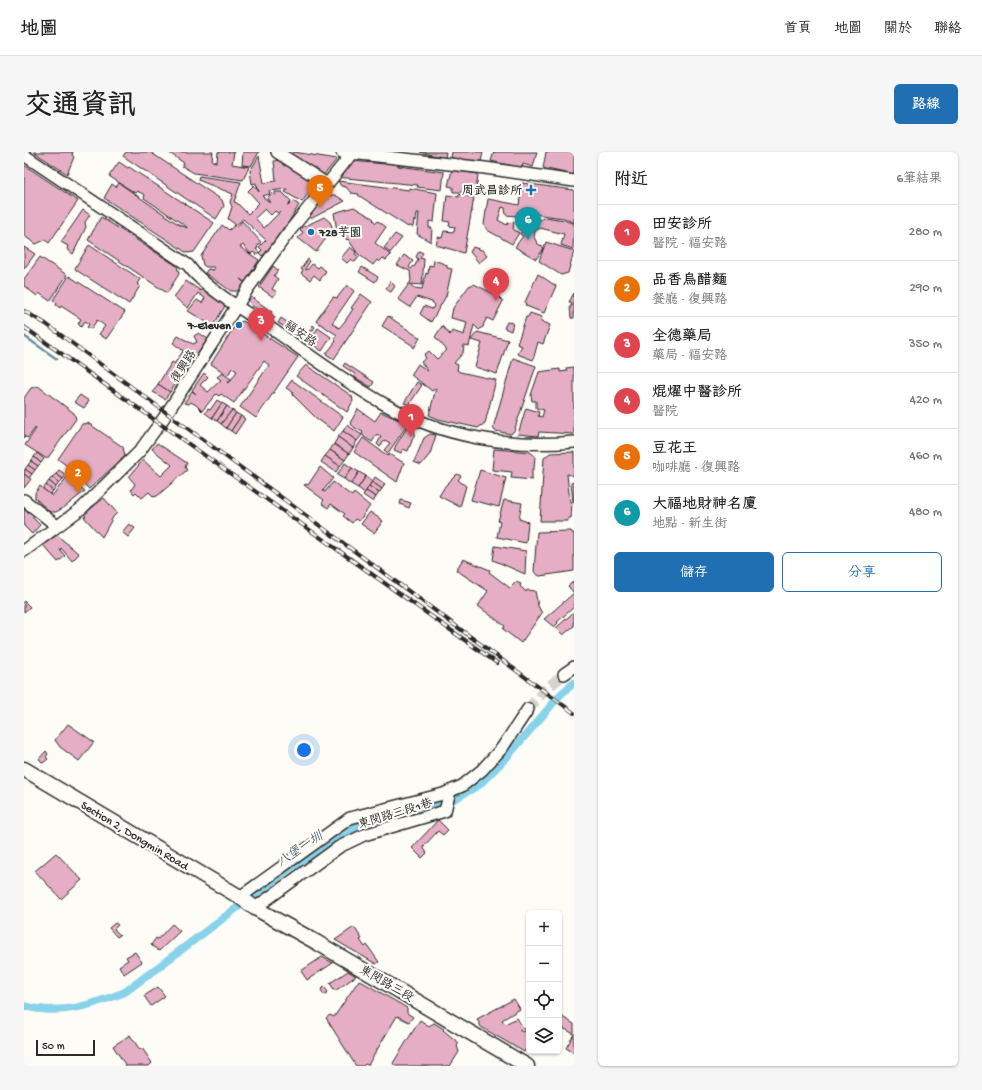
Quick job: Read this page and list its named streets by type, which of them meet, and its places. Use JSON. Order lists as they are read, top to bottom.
{
  "streets": {
    "main road": ["Section 2, Dongmin Road", "東閔路三段"],
    "street": ["福安路", "復興路", "東閔路三段1巷"]
  },
  "crossings": [
    ["福安路", "復興路"],
    ["東閔路三段1巷", "Section 2, Dongmin Road"],
    ["東閔路三段1巷", "東閔路三段"],
    ["Section 2, Dongmin Road", "東閔路三段"]
  ],
  "water": ["八堡一圳"],
  "places": {
    "health": ["周武昌診所"],
    "other": ["728芋園", "7-Eleven"]
  },
  "scale_bar": "50 m",
  "page": {
    "header": "地圖",
    "nav": [
      "首頁",
      "地圖",
      "關於",
      "聯絡"
    ],
    "title": "交通資訊",
    "buttons": [
      "路線",
      ["儲存", "分享"]
    ],
    "heading": ["附近", "6筆結果"],
    "pins": [
      "5",
      "6",
      "4",
      "3",
      "1",
      "2"
    ],
    "list": [
      {
        "mark": "1",
        "name": "田安診所",
        "note": "醫院 · 福安路",
        "value": "280 m"
      },
      {
        "mark": "2",
        "name": "品香烏醋麵",
        "note": "餐廳 · 復興路",
        "value": "290 m"
      },
      {
        "mark": "3",
        "name": "全德藥局",
        "note": "藥局 · 福安路",
        "value": "350 m"
      },
      {
        "mark": "4",
        "name": "焜燿中醫診所",
        "note": "醫院",
        "value": "420 m"
      },
      {
        "mark": "5",
        "name": "豆花王",
        "note": "咖啡廳 · 復興路",
        "value": "460 m"
      },
      {
        "mark": "6",
        "name": "大福地財神名廈",
        "note": "地點 · 新生街",
        "value": "480 m"
      }
    ],
    "map_buttons": ["+", "−"],
    "scale": "50 m"
  }
}
